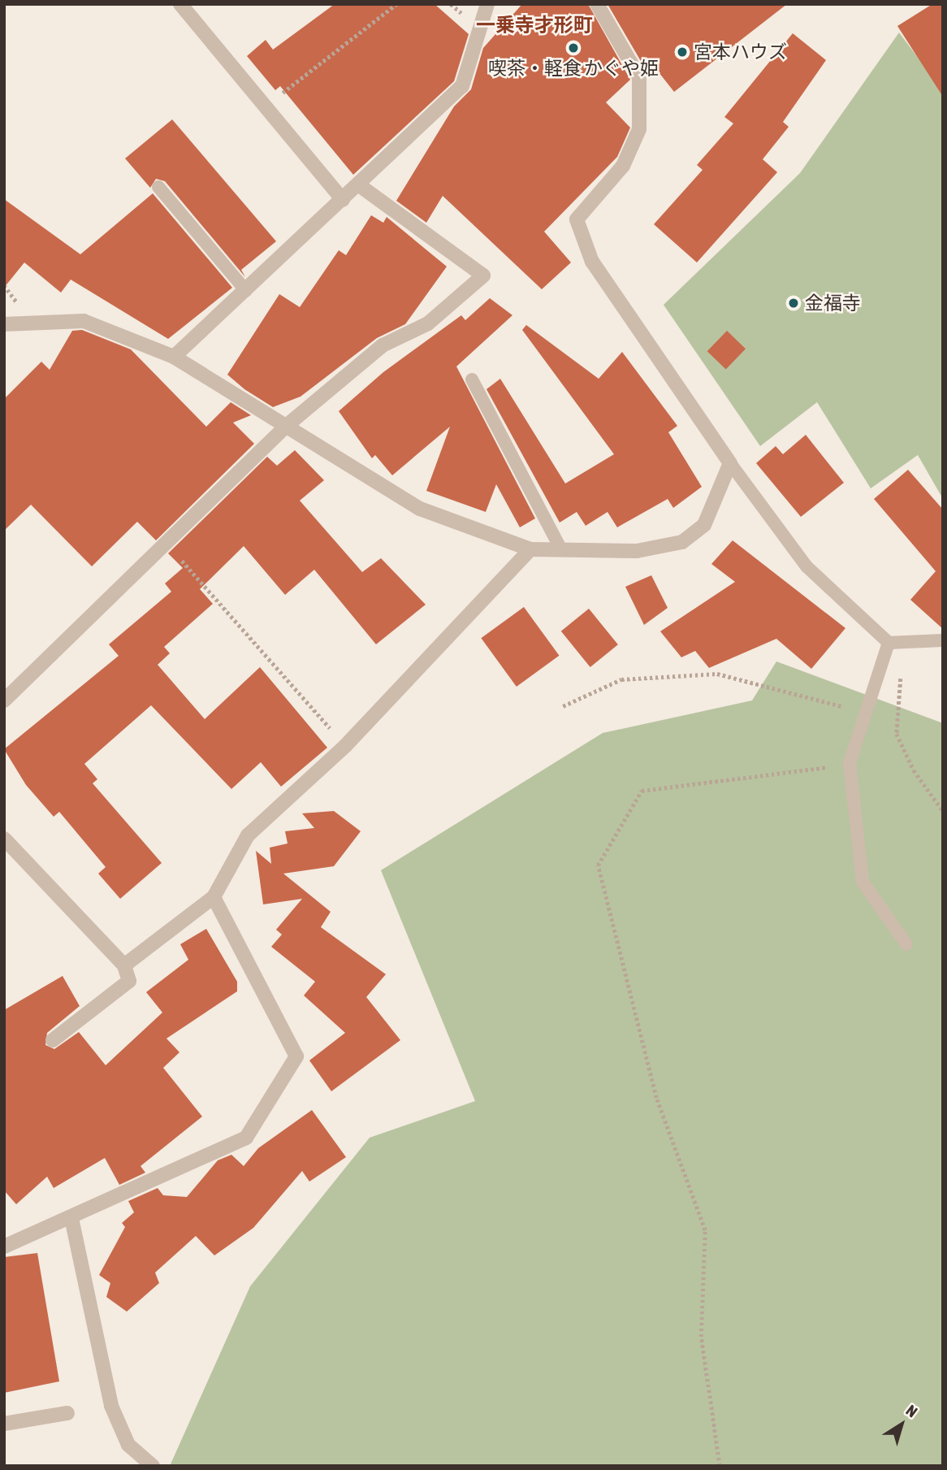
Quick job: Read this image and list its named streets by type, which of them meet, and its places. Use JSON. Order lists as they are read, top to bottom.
{
  "districts": ["一乗寺才形町"],
  "places": ["喫茶・軽食 かぐや姫", "宮本ハウズ", "金福寺"],
  "north": "top right"
}
